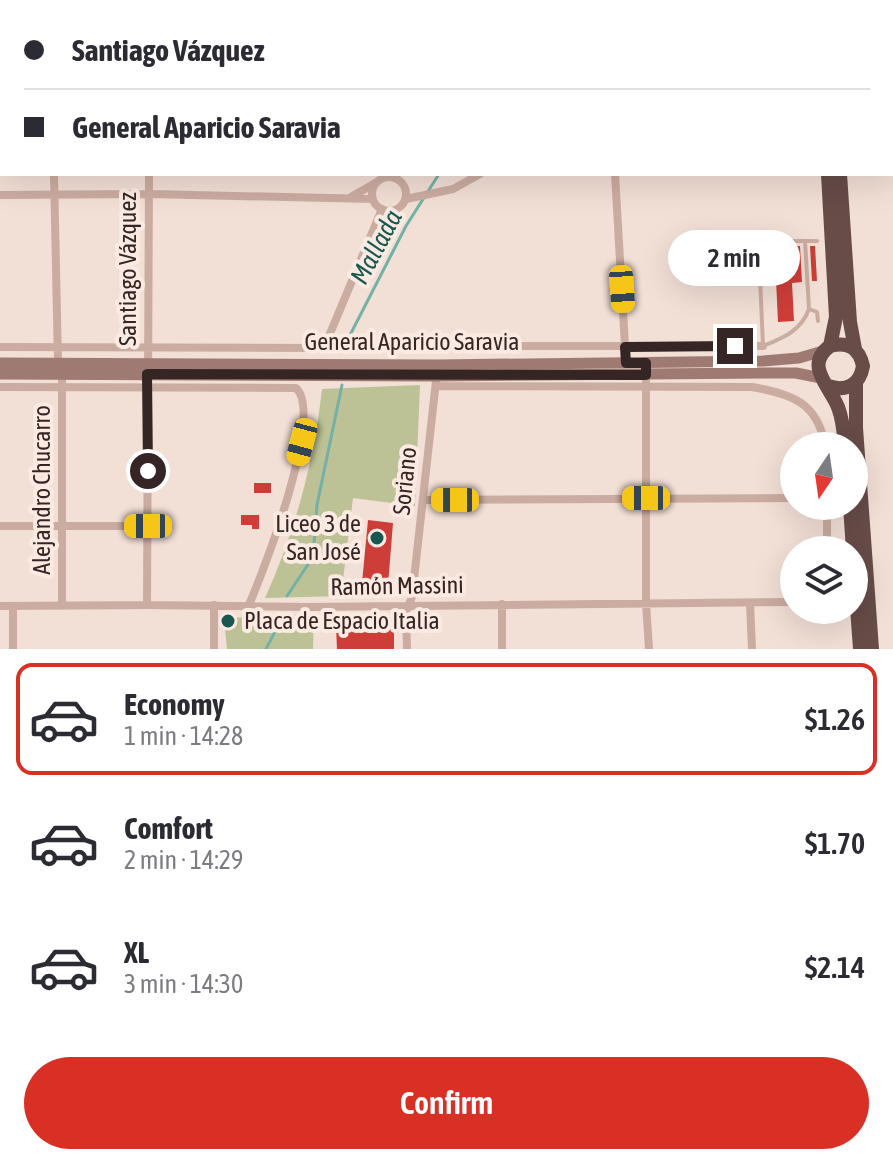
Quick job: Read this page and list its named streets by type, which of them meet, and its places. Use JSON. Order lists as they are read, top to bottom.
{
  "streets": {
    "main road": ["General Aparicio Saravia"],
    "street": [
      "Santiago Vázquez",
      "Soriano",
      "Alejandro Chucarro",
      "Ramón Massini"
    ]
  },
  "crossings": [
    ["Santiago Vázquez", "General Aparicio Saravia"],
    ["Santiago Vázquez", "Ramón Massini"],
    ["General Aparicio Saravia", "Soriano"],
    ["General Aparicio Saravia", "Alejandro Chucarro"],
    ["General Aparicio Saravia", "Ramón Massini"],
    ["Soriano", "Ramón Massini"],
    ["Alejandro Chucarro", "Ramón Massini"]
  ],
  "water": ["Mallada"],
  "places": ["Liceo 3 de San José", "Placa de Espacio Italia"],
  "north": "bottom",
  "page": {
    "banner": ["Santiago Vázquez", "General Aparicio Saravia"],
    "bubble": "2 min",
    "list": [
      {
        "name": "Economy",
        "note": "1 min · 14:28",
        "value": "$1.26"
      },
      {
        "name": "Comfort",
        "note": "2 min · 14:29",
        "value": "$1.70"
      },
      {
        "name": "XL",
        "note": "3 min · 14:30",
        "value": "$2.14"
      }
    ],
    "buttons": "Confirm"
  }
}
